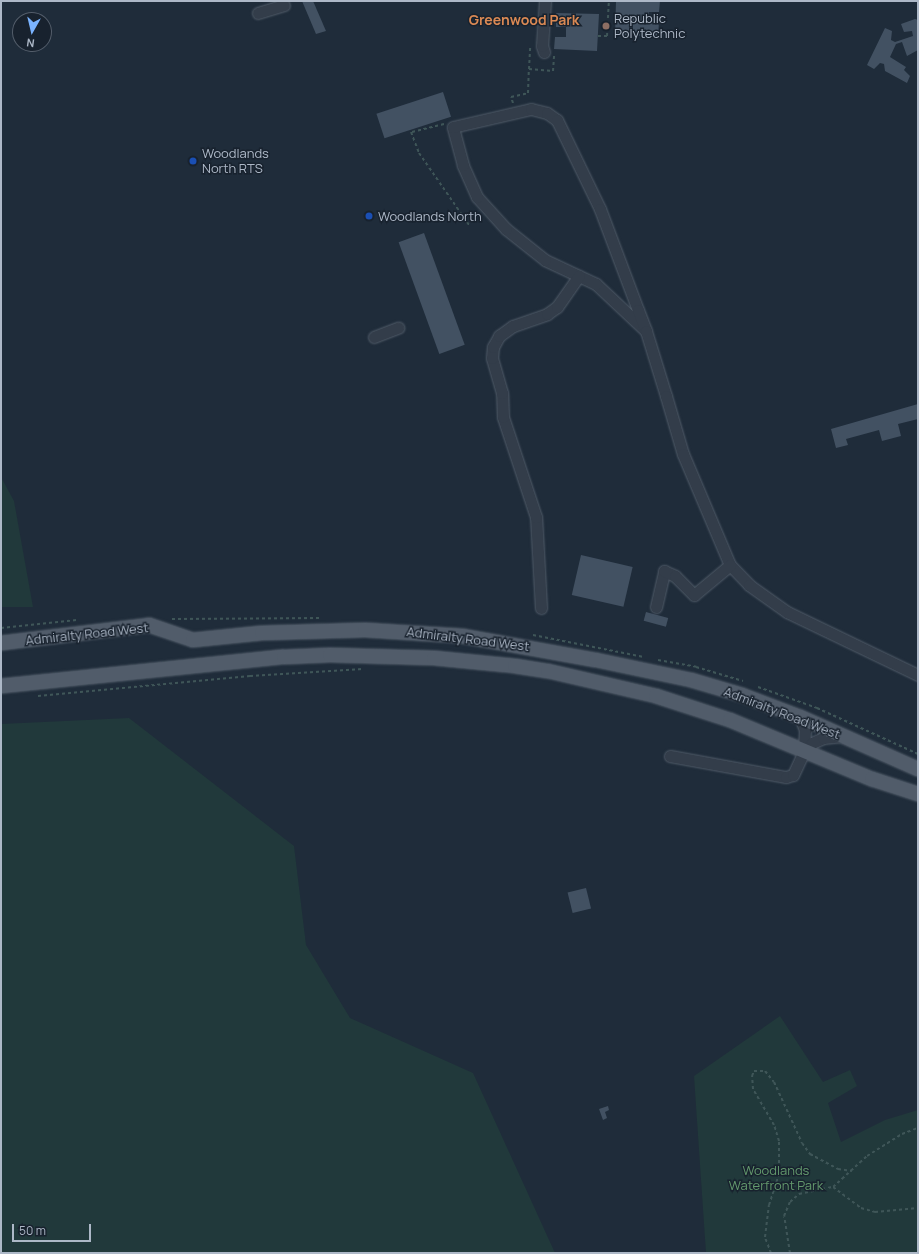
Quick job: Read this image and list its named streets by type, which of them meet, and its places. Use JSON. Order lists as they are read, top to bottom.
{
  "streets": {
    "main road": ["Admiralty Road West"]
  },
  "districts": ["Greenwood Park"],
  "parks": ["Woodlands Waterfront Park"],
  "places": ["Republic Polytechnic", "Woodlands North RTS", "Woodlands North"],
  "scale_bar": "50 m",
  "north": "bottom"
}
